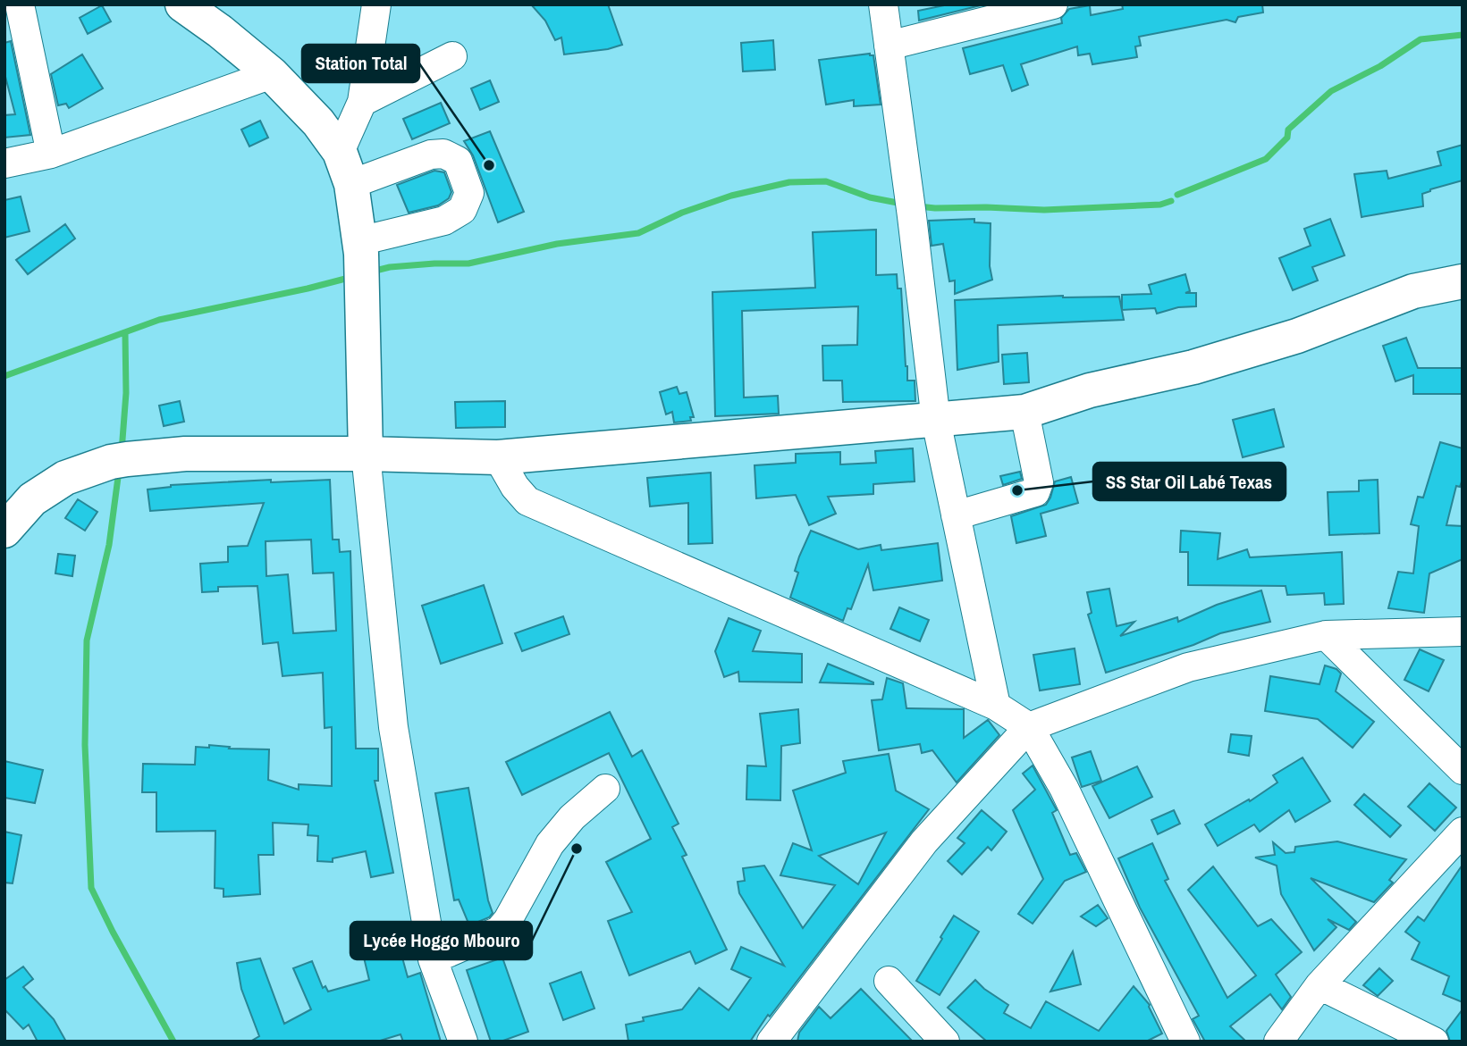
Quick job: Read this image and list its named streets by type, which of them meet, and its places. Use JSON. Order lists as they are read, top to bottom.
{
  "places": ["Station Total", "SS Star Oil Labé Texas", "Lycée Hoggo Mbouro"]
}
